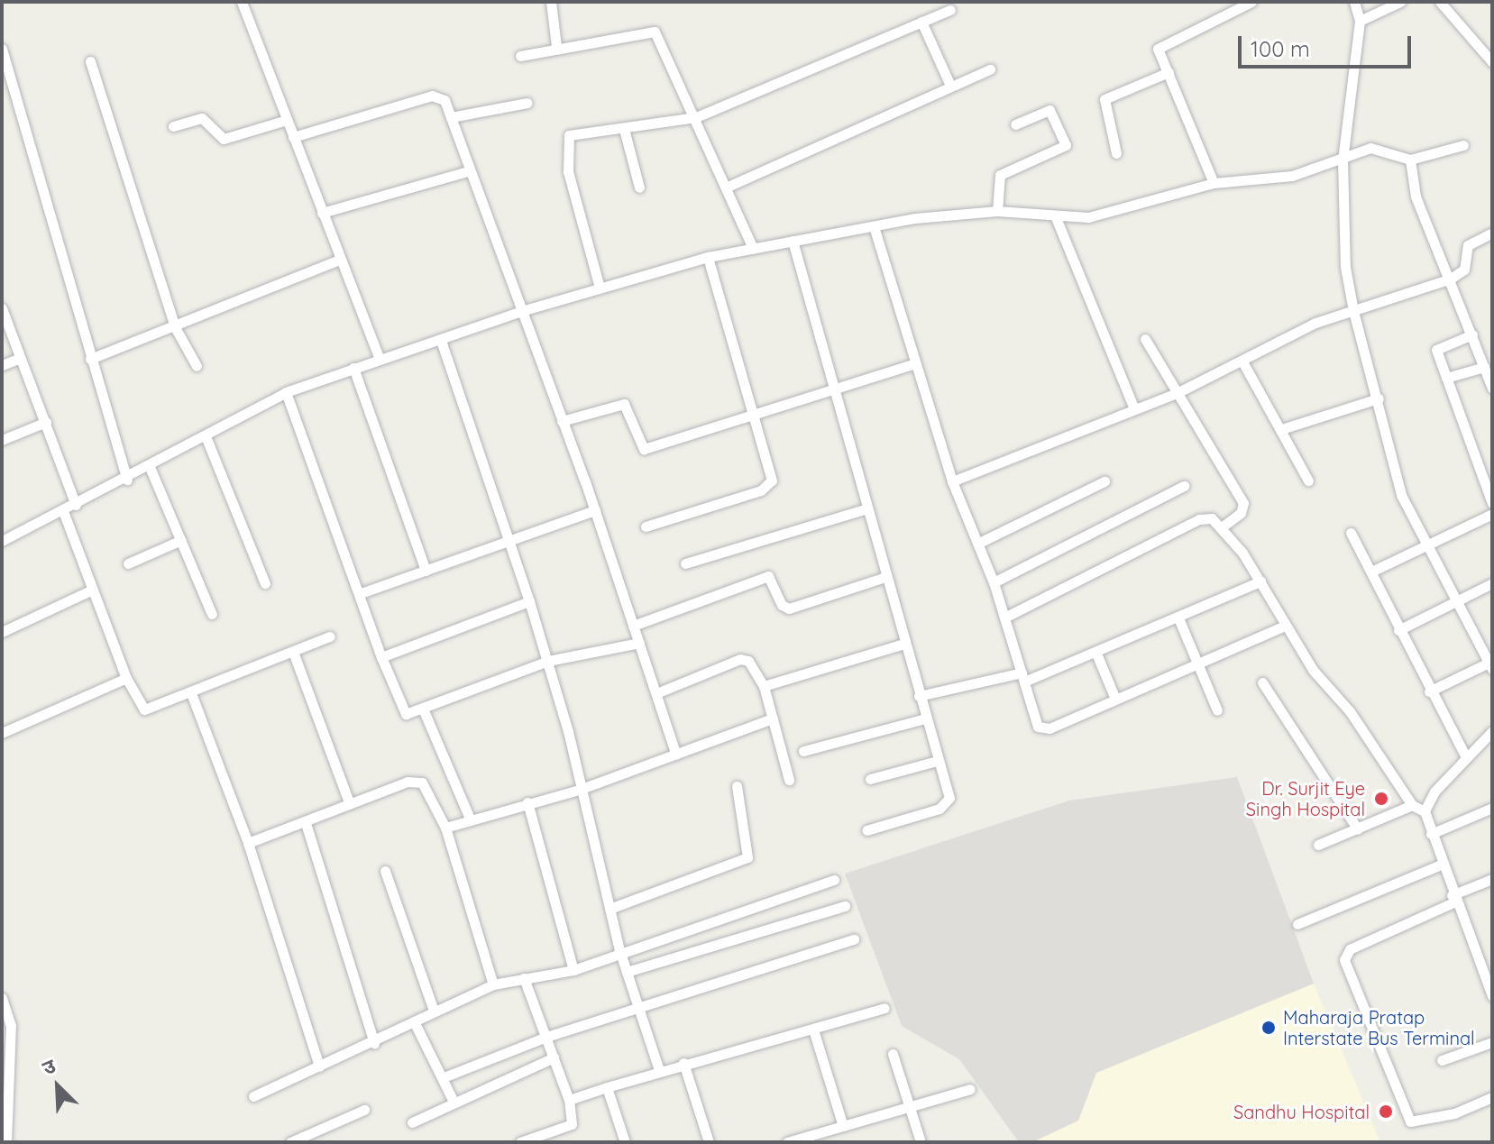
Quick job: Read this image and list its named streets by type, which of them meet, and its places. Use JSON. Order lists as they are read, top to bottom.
{
  "places": ["Dr. Surjit Eye Singh Hospital", "Maharaja Pratap Interstate Bus Terminal", "Sandhu Hospital"],
  "scale_bar": "100 m",
  "north": "top left"
}
